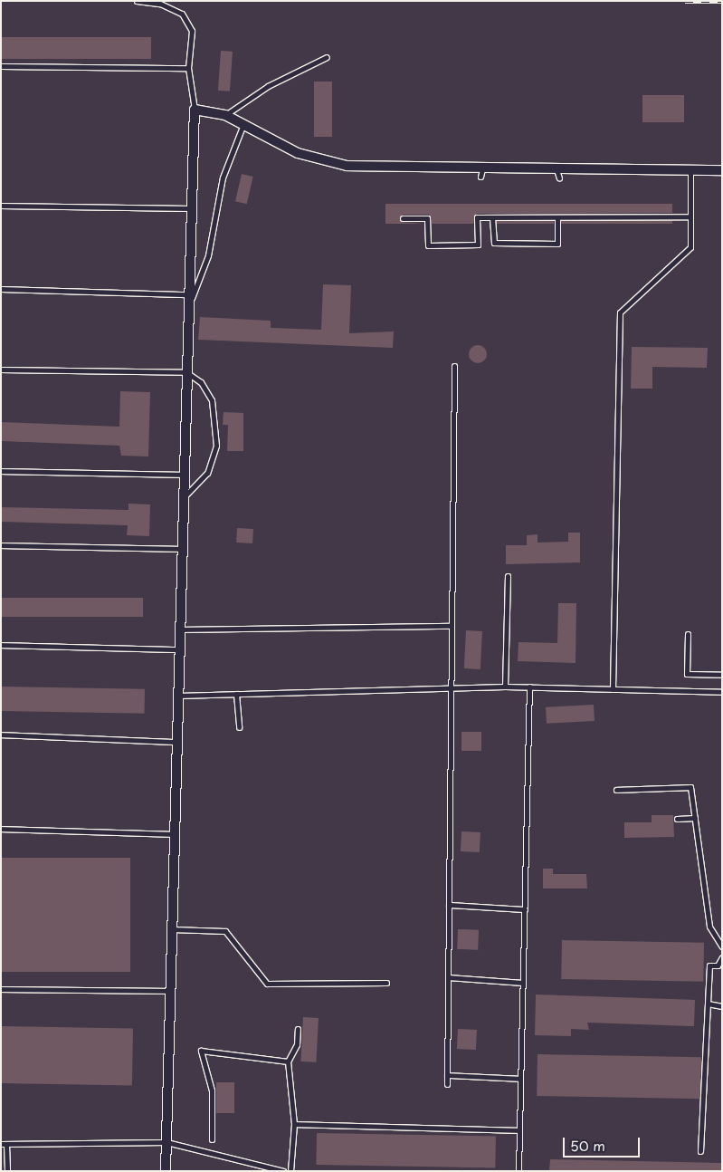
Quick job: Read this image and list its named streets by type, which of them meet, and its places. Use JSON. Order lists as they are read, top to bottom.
{
  "scale_bar": "50 m"
}
